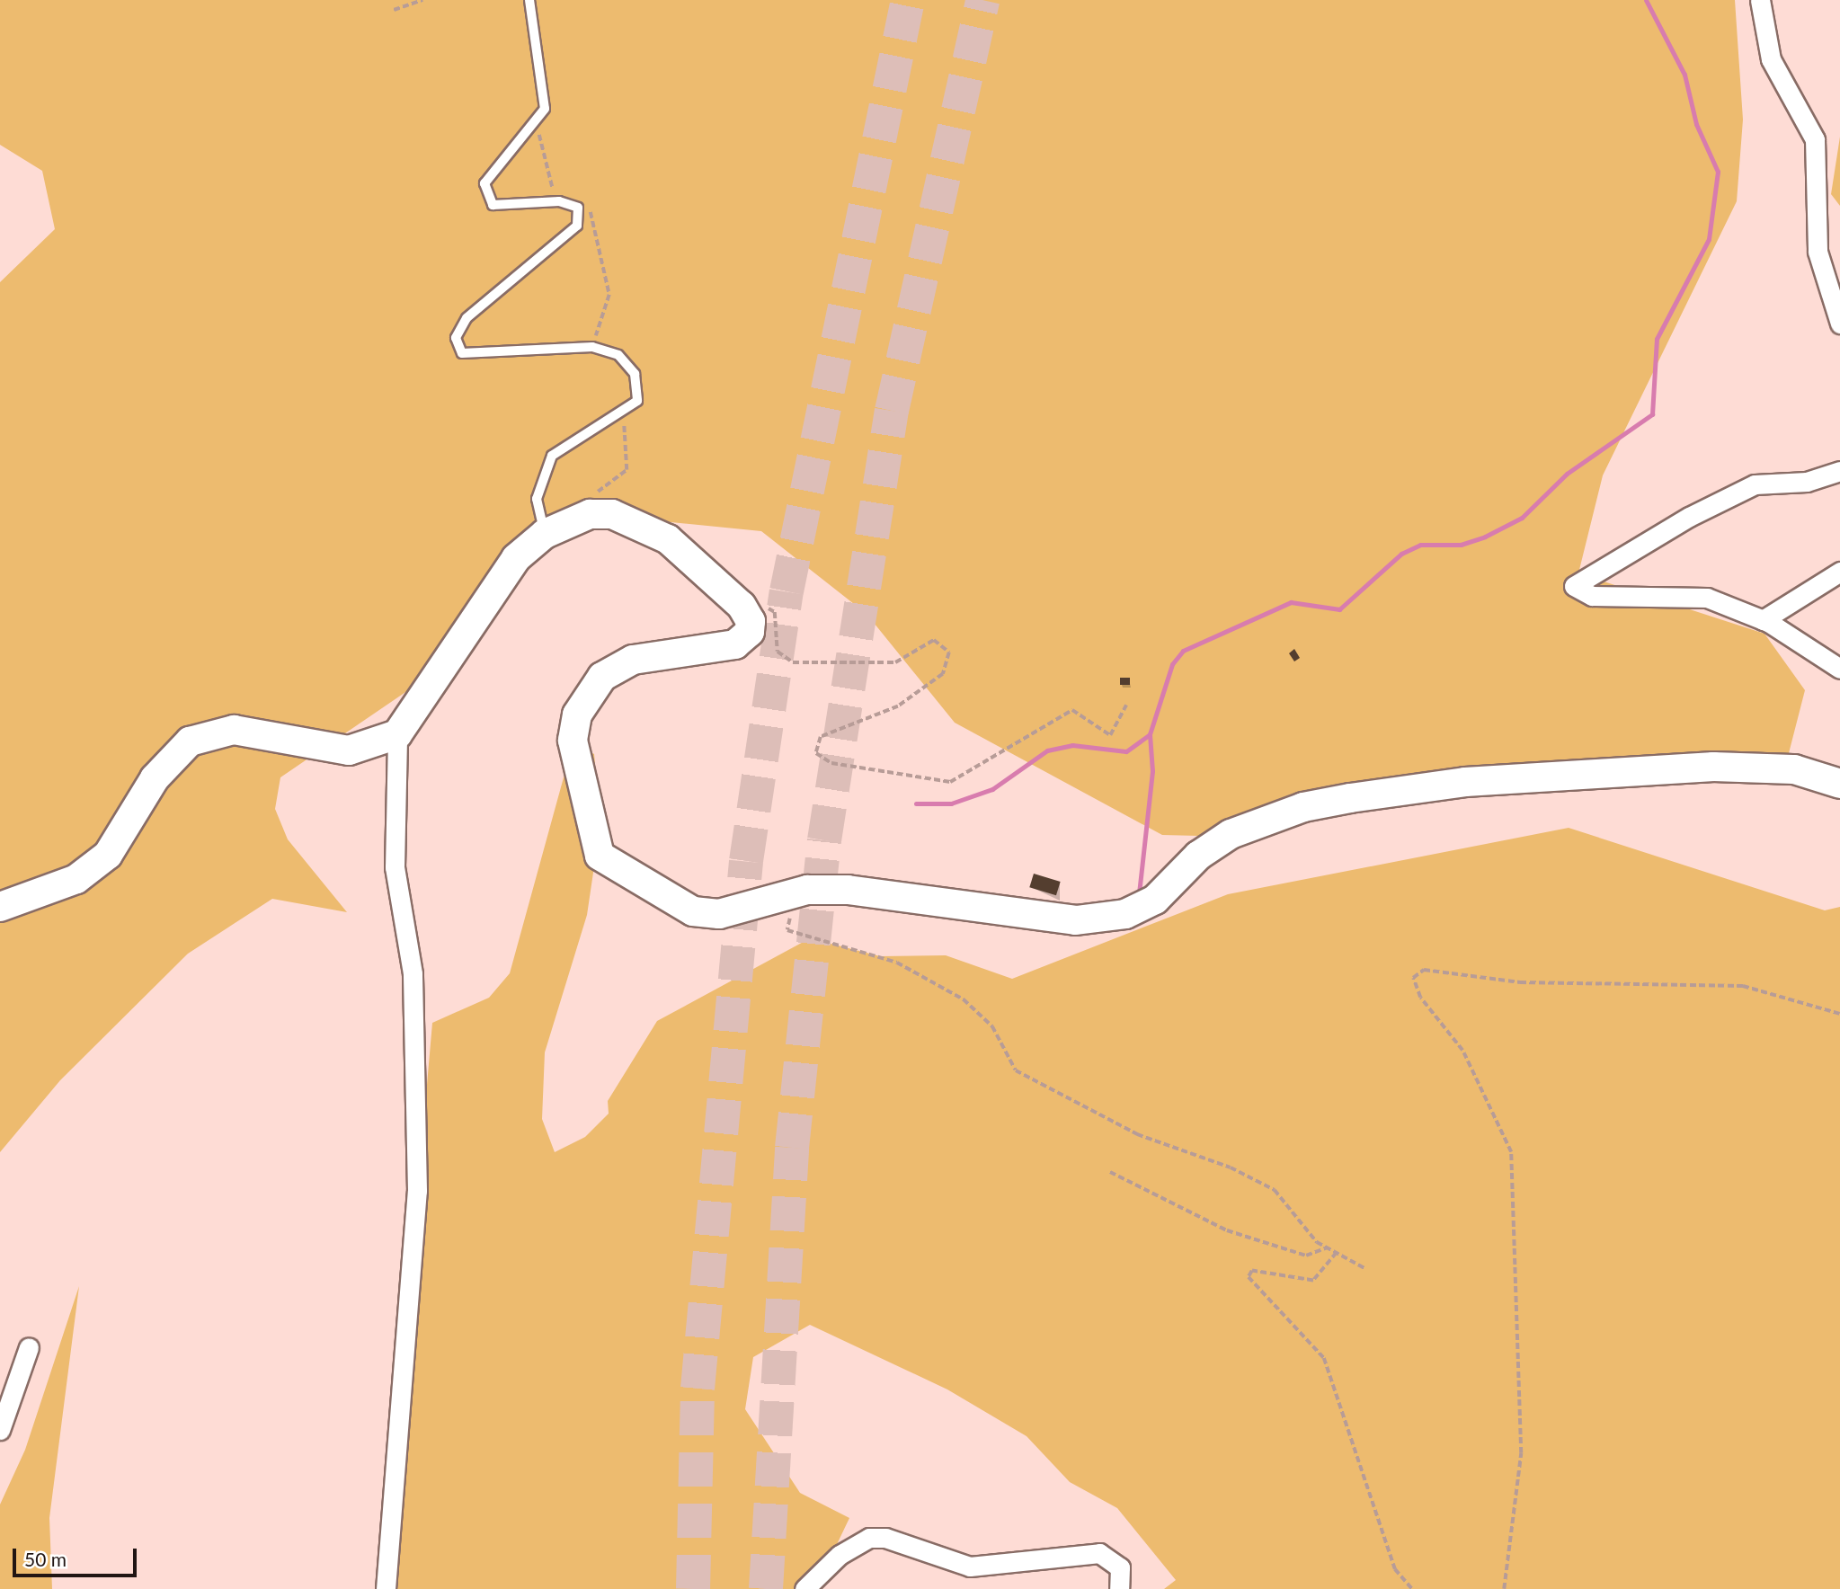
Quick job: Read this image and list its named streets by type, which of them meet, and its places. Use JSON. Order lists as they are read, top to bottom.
{
  "scale_bar": "50 m"
}
